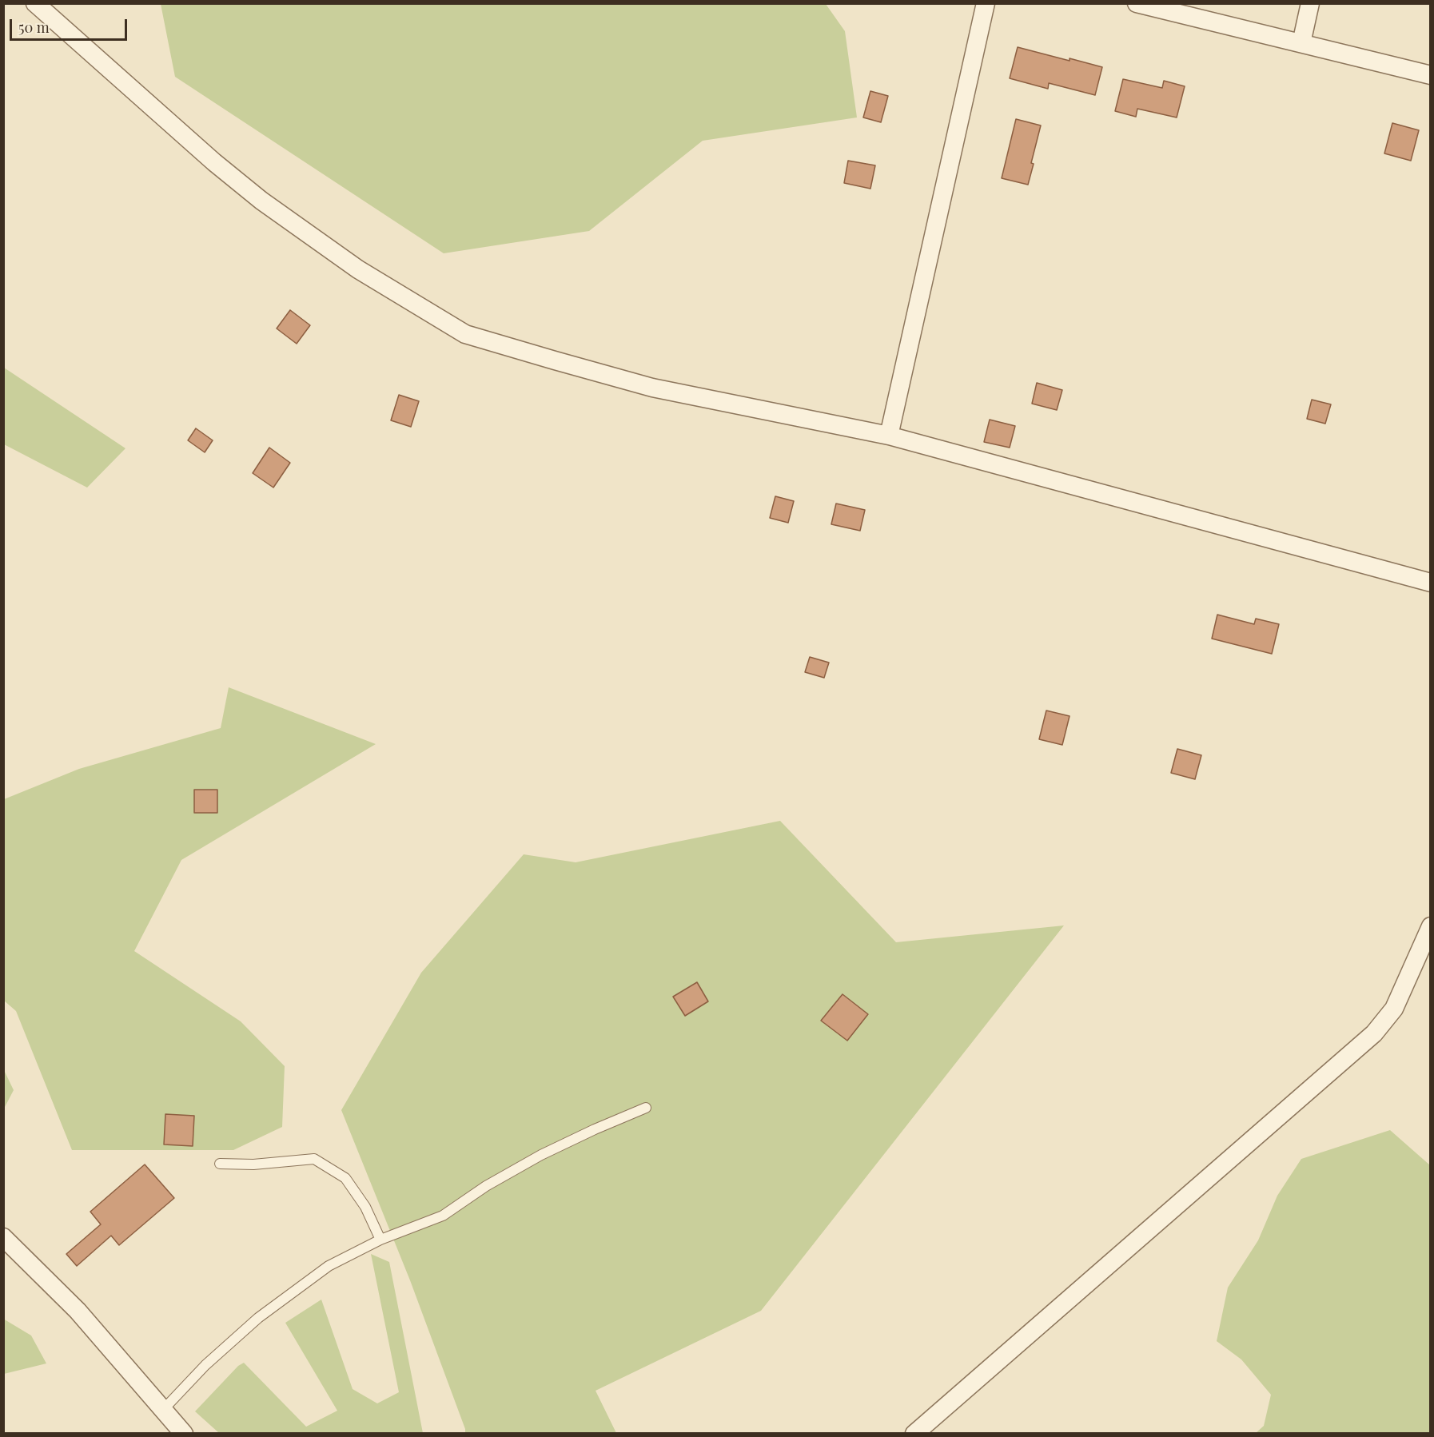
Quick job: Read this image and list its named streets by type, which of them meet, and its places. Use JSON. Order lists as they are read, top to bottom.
{
  "scale_bar": "50 m"
}
